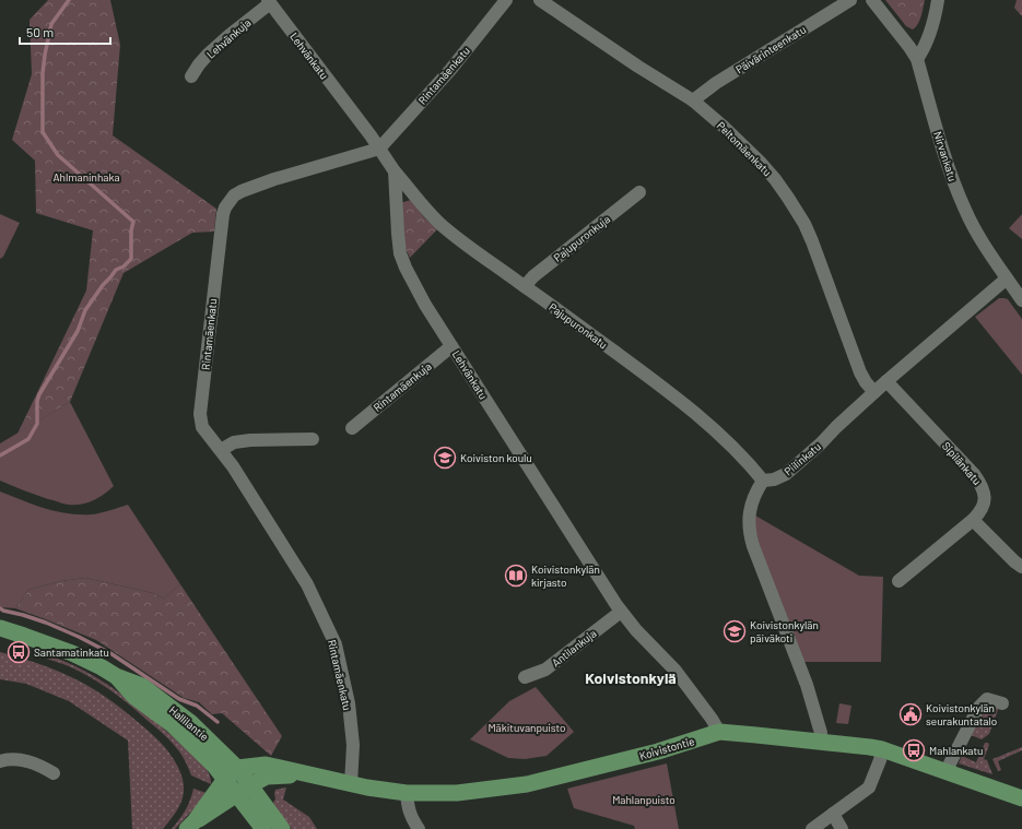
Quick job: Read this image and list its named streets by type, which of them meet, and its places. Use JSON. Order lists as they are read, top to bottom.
{
  "streets": {
    "main road": ["Hallilantie", "Koivistontie"],
    "street": [
      "Lehvänkuja",
      "Päivärinteenkatu",
      "Lehvänkatu",
      "Rintamäenkatu",
      "Peltomäenkatu",
      "Nirvankatu",
      "Pajupuronkuja",
      "Pajupuronkatu",
      "Rintamäenkuja",
      "Piilinkatu",
      "Sipilänkatu",
      "Antilankuja"
    ]
  },
  "crossings": [
    ["Lehvänkuja", "Lehvänkatu"],
    ["Päivärinteenkatu", "Peltomäenkatu"],
    ["Lehvänkatu", "Rintamäenkatu"],
    ["Lehvänkatu", "Pajupuronkatu"],
    ["Lehvänkatu", "Rintamäenkuja"],
    ["Lehvänkatu", "Antilankuja"],
    ["Lehvänkatu", "Koivistontie"],
    ["Rintamäenkatu", "Koivistontie"],
    ["Peltomäenkatu", "Piilinkatu"],
    ["Nirvankatu", "Piilinkatu"],
    ["Pajupuronkuja", "Pajupuronkatu"],
    ["Pajupuronkatu", "Piilinkatu"],
    ["Piilinkatu", "Sipilänkatu"],
    ["Hallilantie", "Koivistontie"]
  ],
  "districts": ["Koivistonkylä"],
  "parks": ["Ahlmaninhaka", "Mäkituvanpuisto", "Mahlanpuisto"],
  "places": {
    "school or university": ["Koiviston koulu", "Koivistonkylän päiväkoti"],
    "library": ["Koivistonkylän kirjasto"],
    "bus stop": ["Santamatinkatu", "Mahlankatu"],
    "public building": ["Koivistonkylän seurakuntatalo"]
  },
  "scale_bar": "50 m"
}
